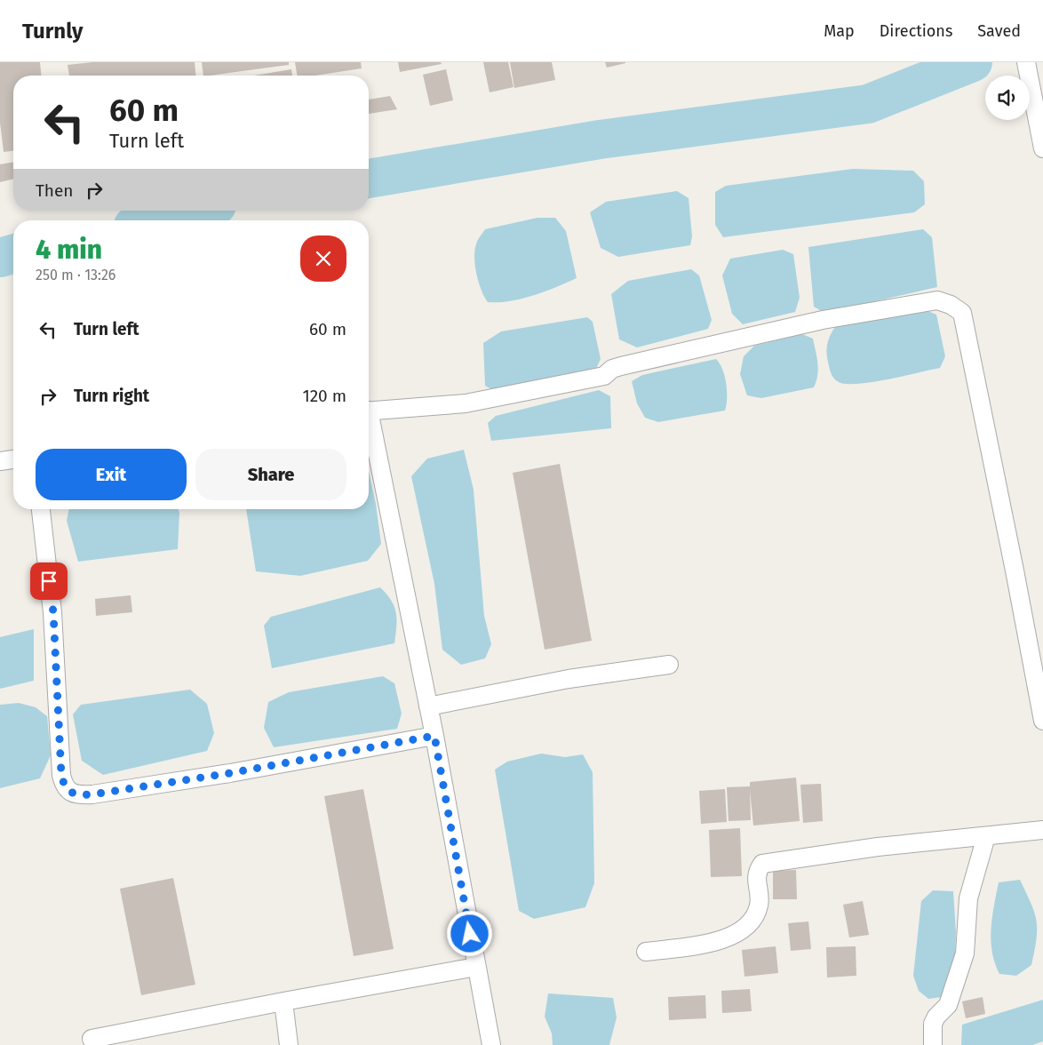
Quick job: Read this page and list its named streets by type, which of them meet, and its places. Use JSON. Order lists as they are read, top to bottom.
{
  "page": {
    "header": "Turnly",
    "nav": ["Map", "Directions", "Saved"],
    "turn": ["60 m", "Turn left"],
    "then": "Then",
    "heading": ["4 min", "250 m · 13:26"],
    "list": [
      {
        "name": "Turn left",
        "value": "60 m"
      },
      {
        "name": "Turn right",
        "value": "120 m"
      }
    ],
    "buttons": ["Exit", "Share"]
  }
}
